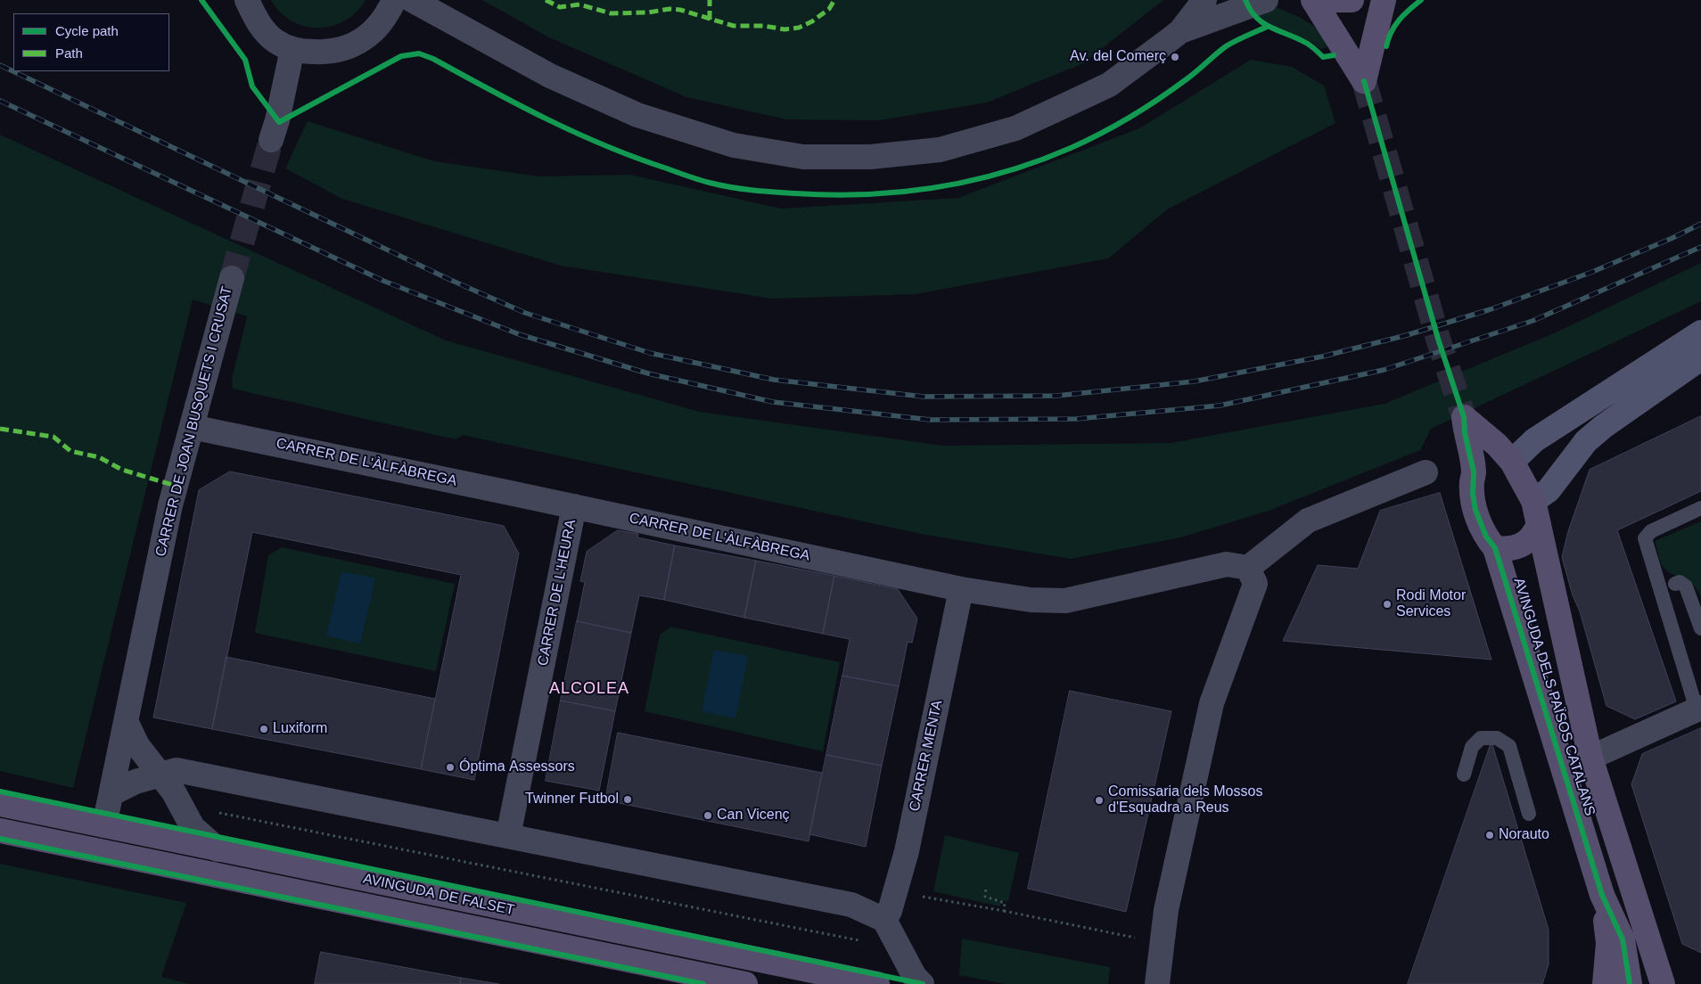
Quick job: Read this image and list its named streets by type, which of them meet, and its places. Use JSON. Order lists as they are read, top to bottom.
{
  "streets": {
    "main road": ["AVINGUDA DELS PAÏSOS CATALANS", "AVINGUDA DE FALSET"],
    "street": [
      "CARRER DE JOAN BUSQUETS I CRUSAT",
      "CARRER DE L'ÀLFÀBREGA",
      "CARRER DE L'HEURA",
      "CARRER MENTA"
    ]
  },
  "crossings": [
    ["CARRER DE JOAN BUSQUETS I CRUSAT", "CARRER DE L'ÀLFÀBREGA"],
    ["CARRER DE JOAN BUSQUETS I CRUSAT", "AVINGUDA DE FALSET"],
    ["CARRER DE L'ÀLFÀBREGA", "CARRER DE L'HEURA"],
    ["CARRER DE L'ÀLFÀBREGA", "CARRER MENTA"]
  ],
  "districts": ["ALCOLEA"],
  "places": [
    "Av. del Comerç",
    "Rodi Motor Services",
    "Luxiform",
    "Óptima Assessors",
    "Twinner Futbol",
    "Comissaria dels Mossos d'Esquadra a Reus",
    "Can Vicenç",
    "Norauto"
  ],
  "legend": ["Cycle path", "Path"]
}
